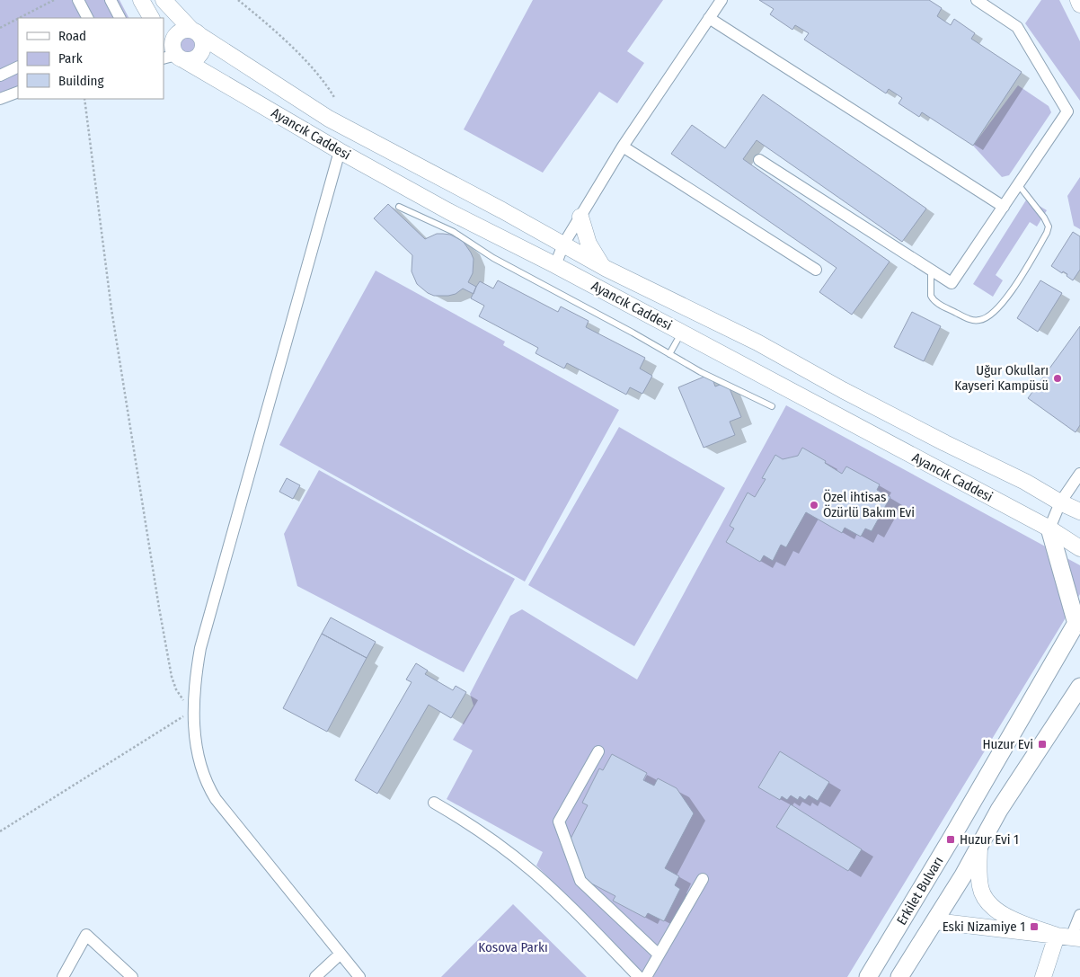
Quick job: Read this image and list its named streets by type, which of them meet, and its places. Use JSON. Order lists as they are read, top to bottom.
{
  "streets": {
    "main road": ["Erkilet Bulvarı"],
    "street": ["Ayancık Caddesi"]
  },
  "parks": ["Kosova Parkı"],
  "places": {
    "other": ["Uğur Okulları Kayseri Kampüsü", "Özel ihtisas Özürlü Bakım Evi"],
    "transit": ["Huzur Evi", "Huzur Evi 1", "Eski Nizamiye 1"]
  },
  "legend": ["Road", "Park", "Building"]
}
